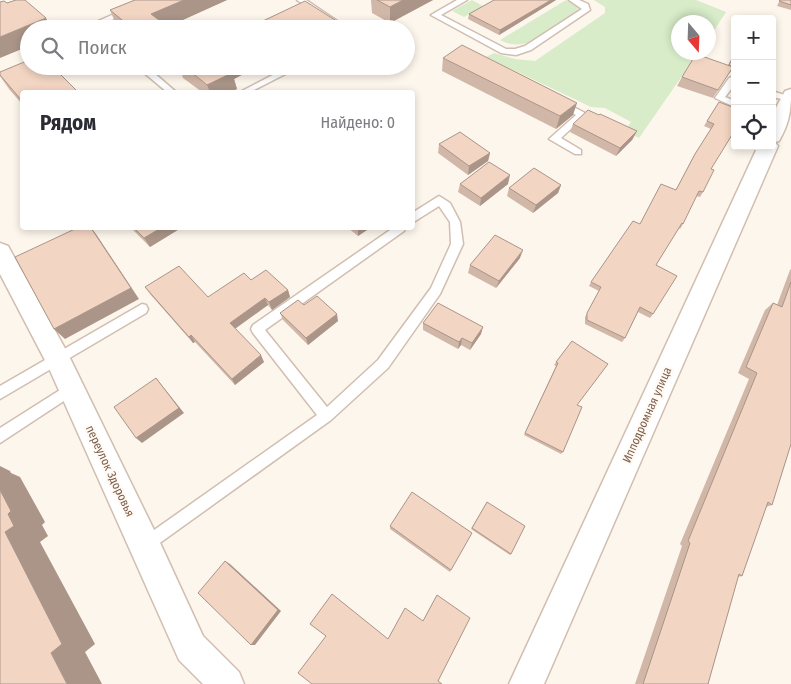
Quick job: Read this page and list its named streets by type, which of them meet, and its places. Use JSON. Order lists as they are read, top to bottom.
{
  "streets": {
    "street": ["Ипподромная улица", "переулок Здоровья"]
  },
  "north": "bottom",
  "page": {
    "map_buttons": ["+", "−"],
    "search": "Поиск",
    "heading": ["Рядом", "Найдено: 0"]
  }
}
